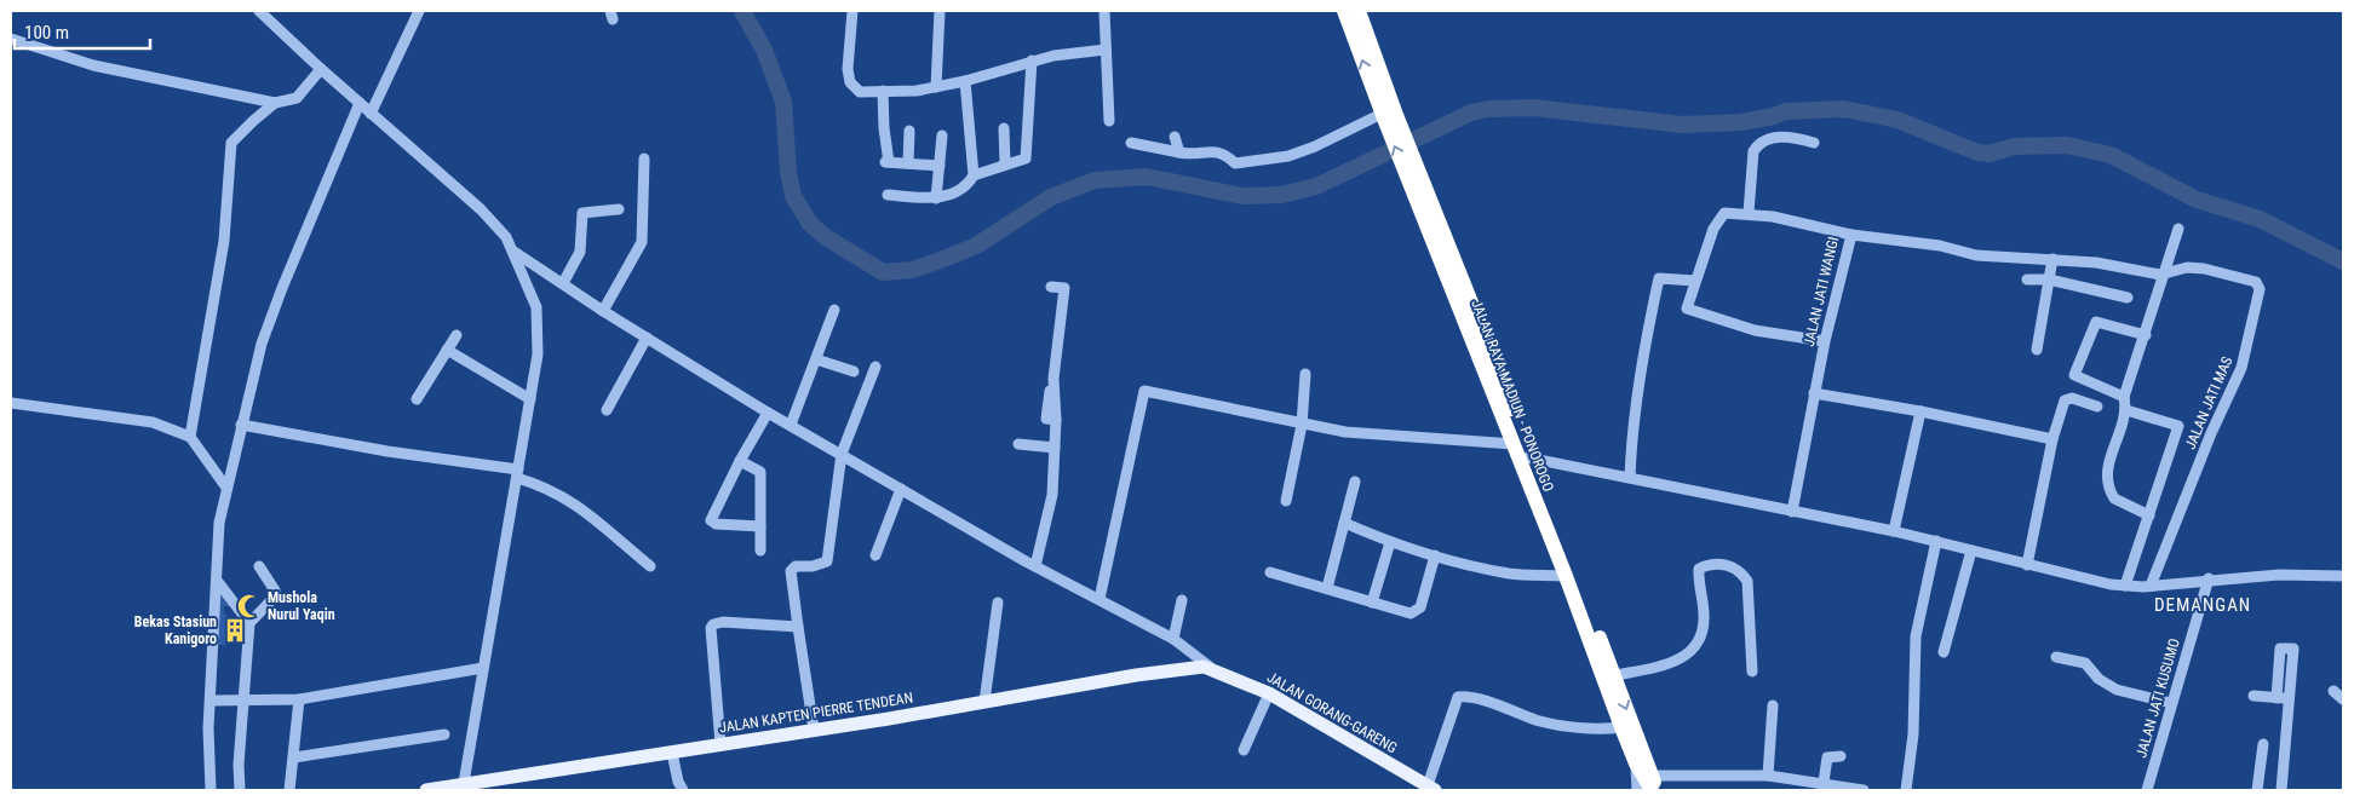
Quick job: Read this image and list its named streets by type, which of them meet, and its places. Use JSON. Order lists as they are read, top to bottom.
{
  "streets": {
    "highway": ["JALAN RAYA MADIUN - PONOROGO"],
    "main road": ["JALAN KAPTEN PIERRE TENDEAN", "JALAN GORANG-GARENG"],
    "street": ["JALAN JATI WANGI", "JALAN JATI MAS", "JALAN JATI KUSUMO"]
  },
  "crossings": [
    ["JALAN KAPTEN PIERRE TENDEAN", "JALAN GORANG-GARENG"]
  ],
  "districts": ["DEMANGAN"],
  "places": {
    "mosque": ["Mushola Nurul Yaqin"],
    "building": ["Bekas Stasiun Kanigoro"]
  },
  "scale_bar": "100 m"
}
